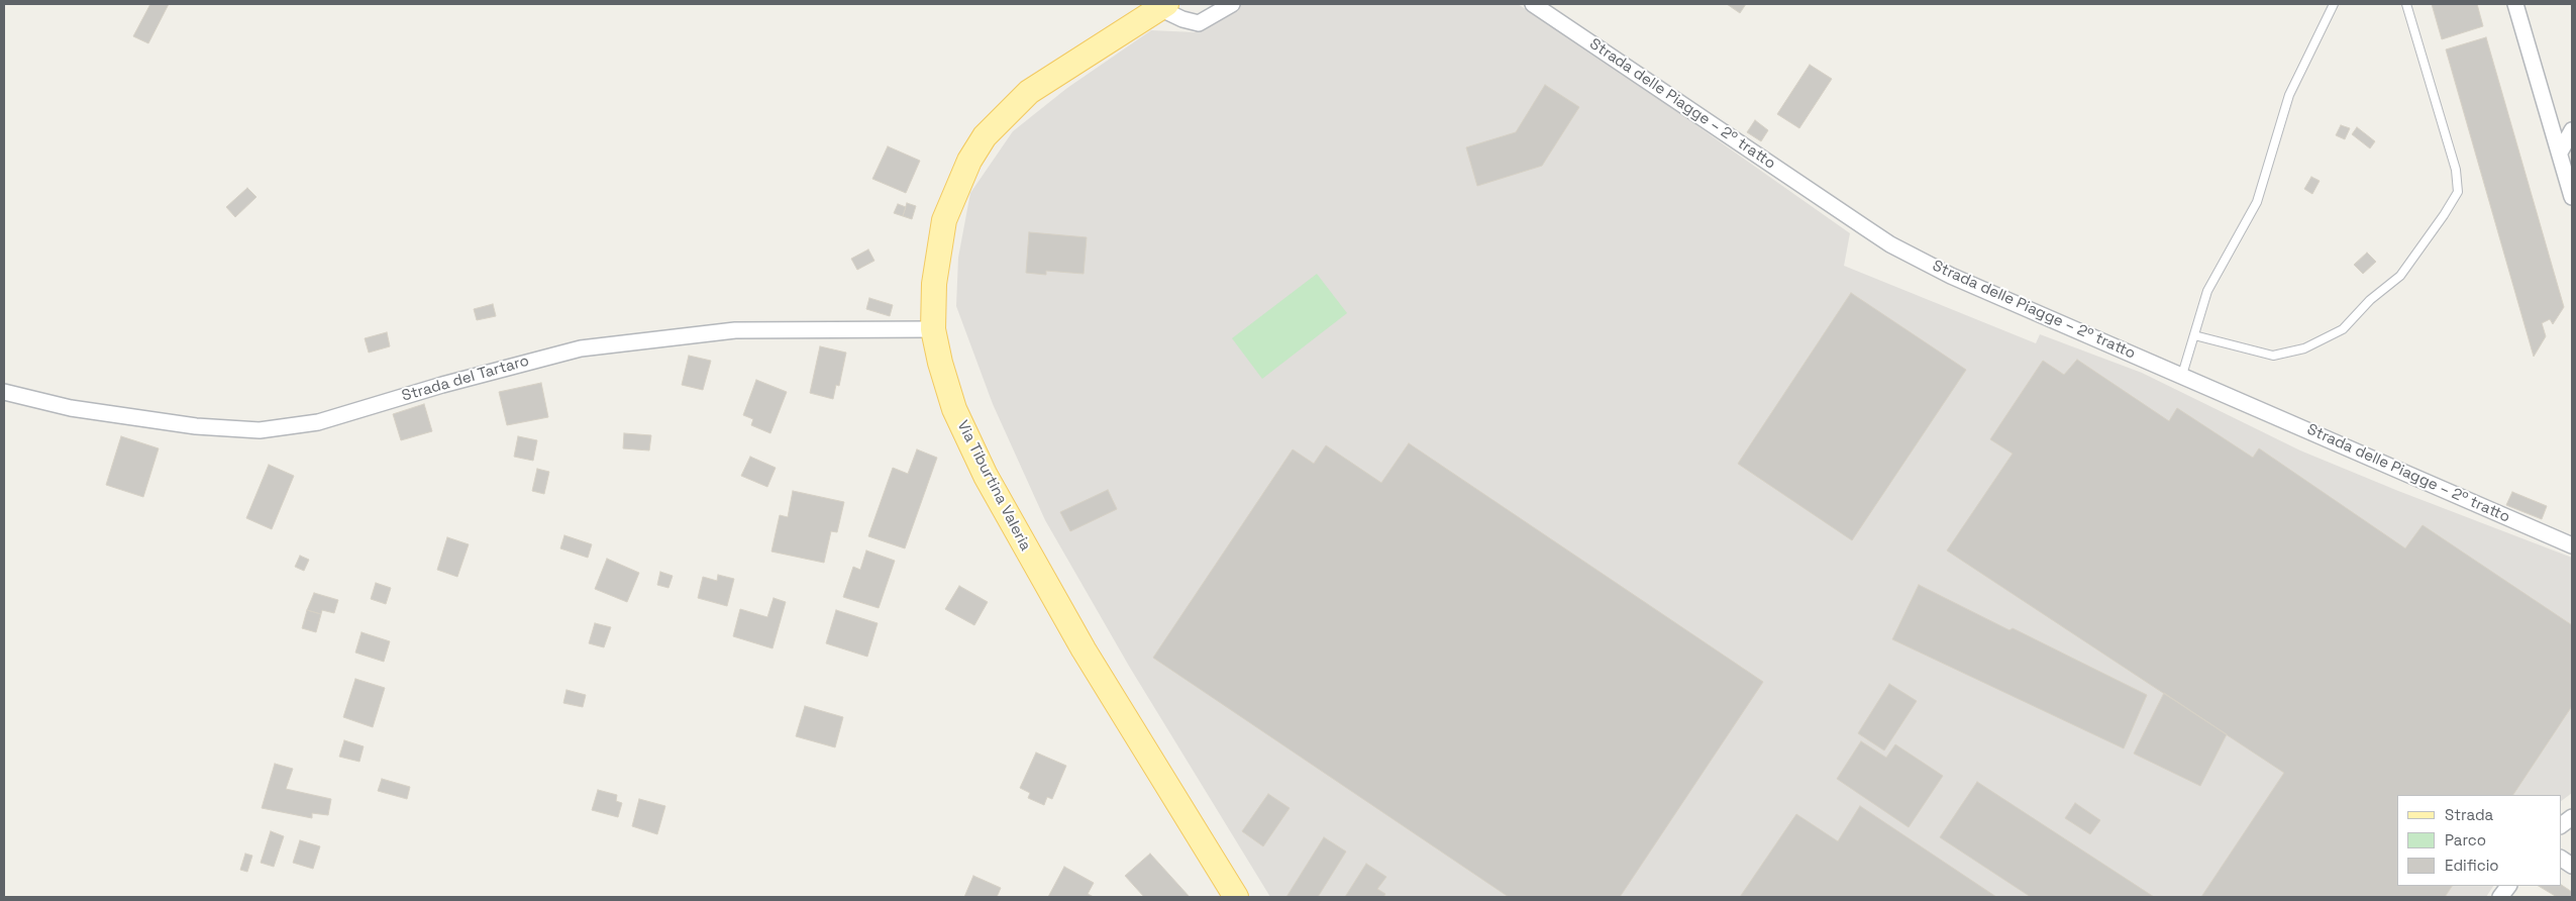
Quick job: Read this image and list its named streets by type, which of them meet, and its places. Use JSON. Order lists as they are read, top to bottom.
{
  "streets": {
    "main road": ["Via Tiburtina Valeria"],
    "street": ["Strada delle Piagge – 2º tratto", "Strada del Tartaro"]
  },
  "crossings": [
    ["Strada del Tartaro", "Via Tiburtina Valeria"]
  ],
  "legend": ["Strada", "Parco", "Edificio"]
}
